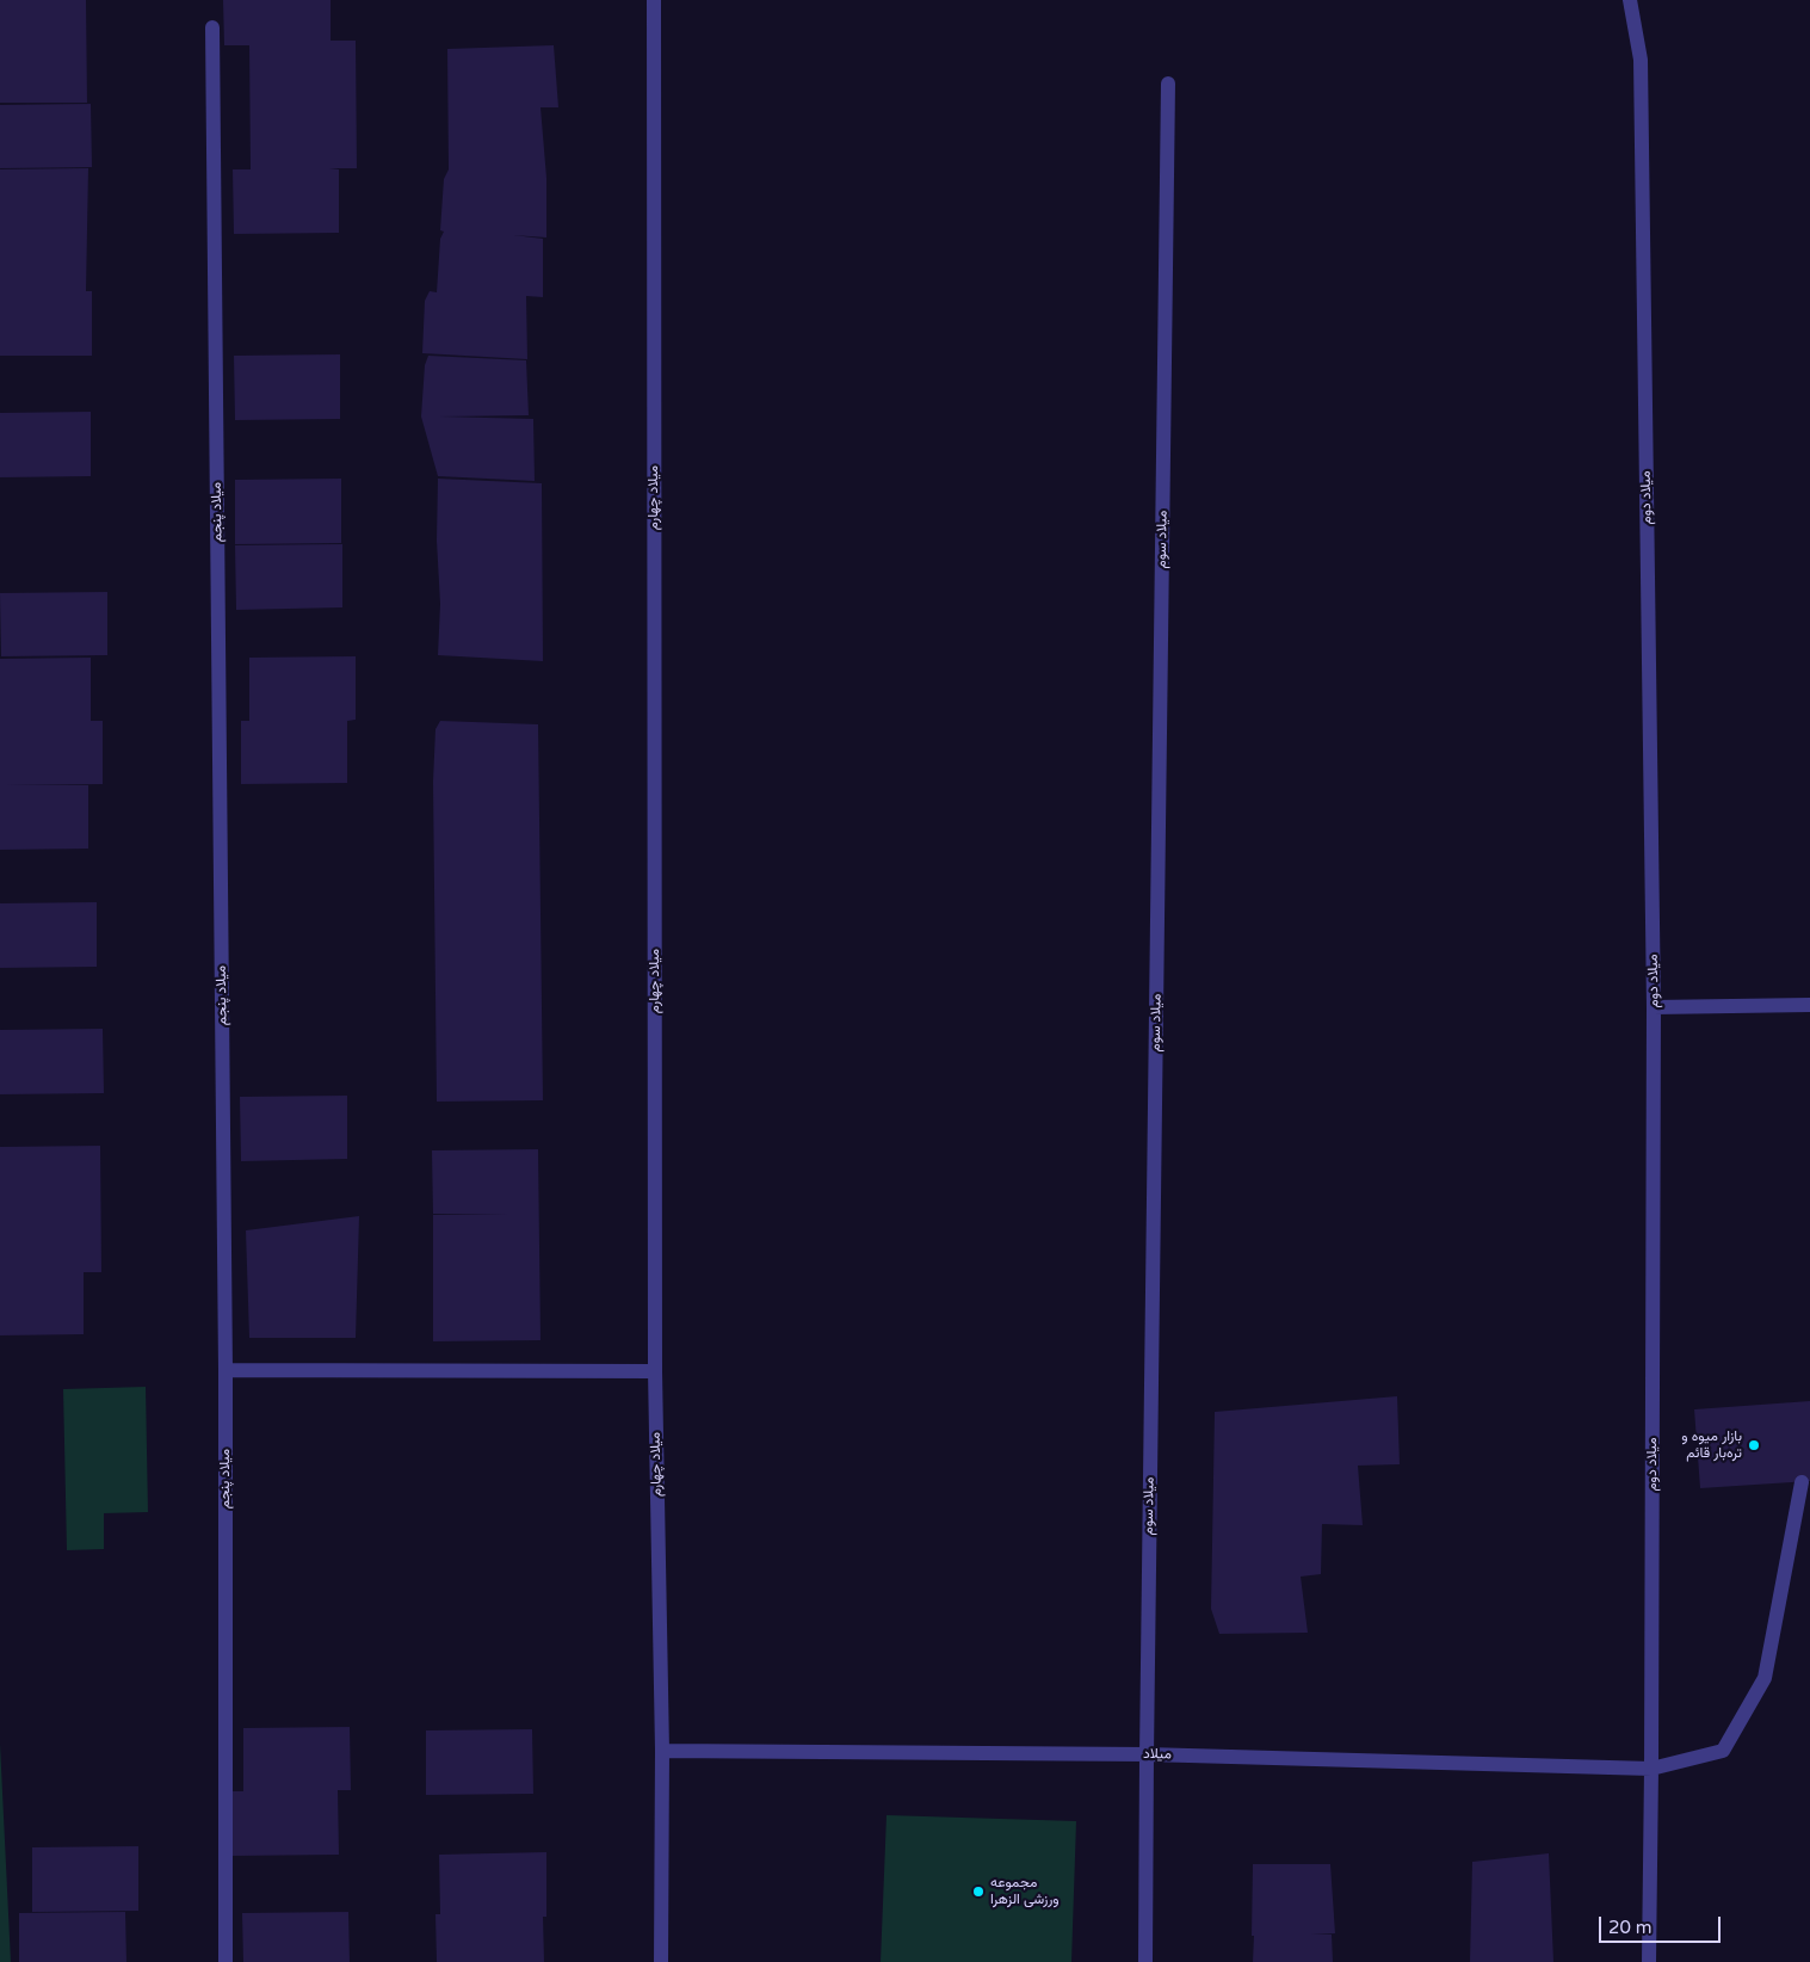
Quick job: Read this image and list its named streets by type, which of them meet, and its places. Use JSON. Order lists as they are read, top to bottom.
{
  "streets": {
    "street": [
      "میلاد چهارم",
      "میلاد دوم",
      "میلاد پنجم",
      "میلاد سوم",
      "میلاد"
    ]
  },
  "crossings": [
    ["میلاد چهارم", "میلاد"],
    ["میلاد دوم", "میلاد"],
    ["میلاد سوم", "میلاد"]
  ],
  "places": ["بازار میوه و تره‌بار قائم", "مجموعه ورزشی الزهرا"],
  "scale_bar": "20 m"
}
